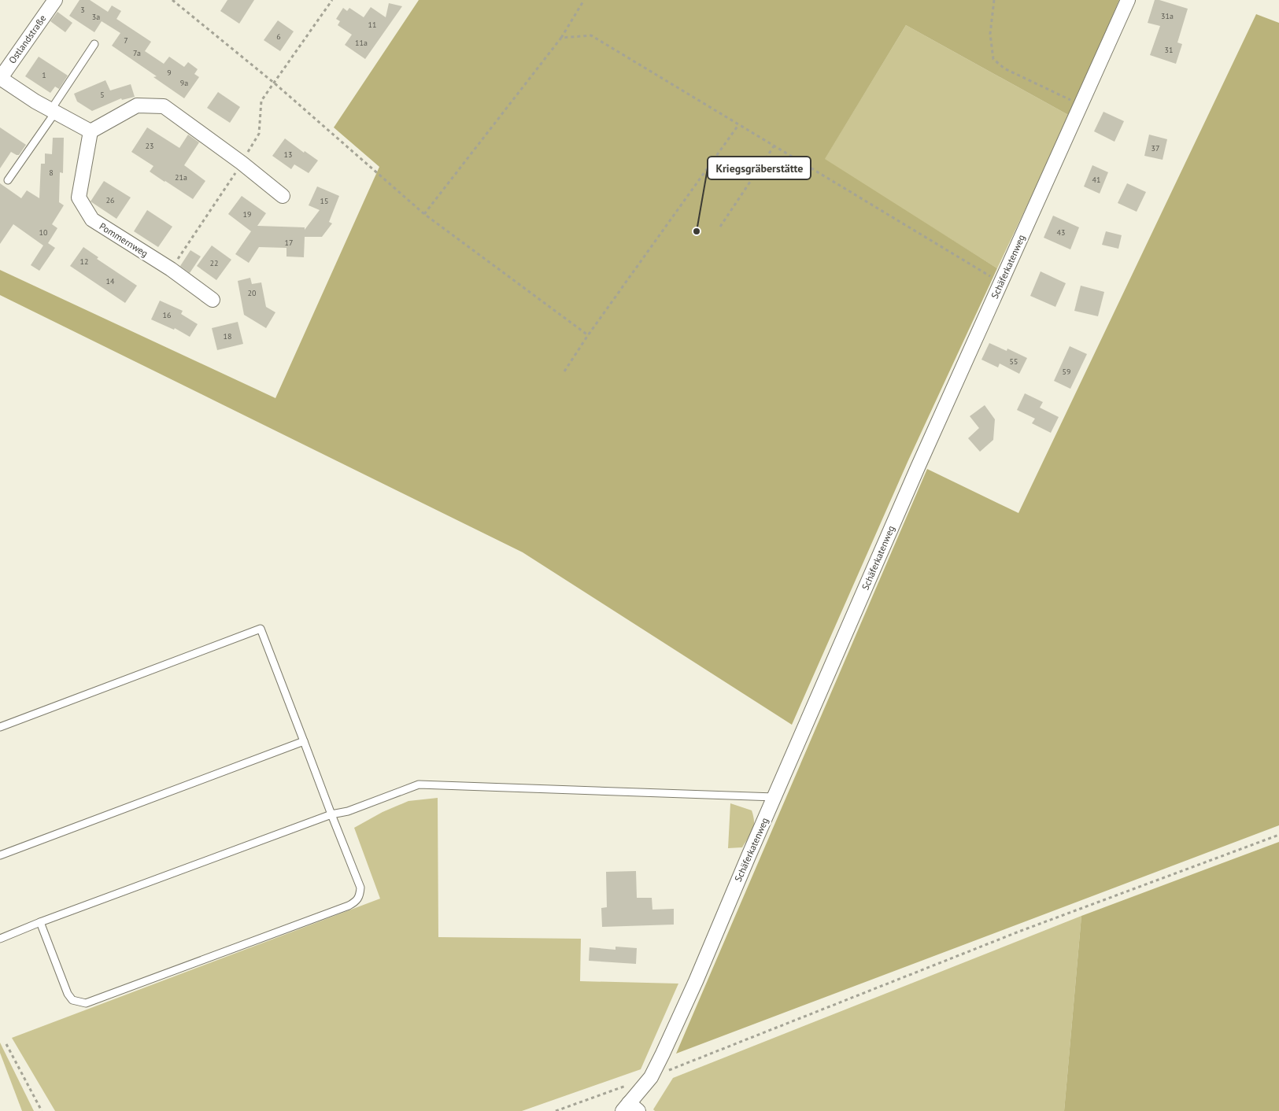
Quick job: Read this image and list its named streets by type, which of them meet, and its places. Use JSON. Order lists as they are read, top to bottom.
{
  "streets": {
    "street": ["Ostlandstraße", "Pommernweg", "Schäferkatenweg"]
  },
  "places": ["Kriegsgräberstätte"],
  "house_numbers": [
    "3",
    "31a",
    "3a",
    "11",
    "6",
    "7",
    "11a",
    "31",
    "7a",
    "9",
    "1",
    "9a",
    "5",
    "23",
    "37",
    "13",
    "8",
    "21a",
    "41",
    "26",
    "15",
    "19",
    "10",
    "43",
    "17",
    "12",
    "22",
    "14",
    "20",
    "16",
    "18",
    "55",
    "59"
  ]
}
